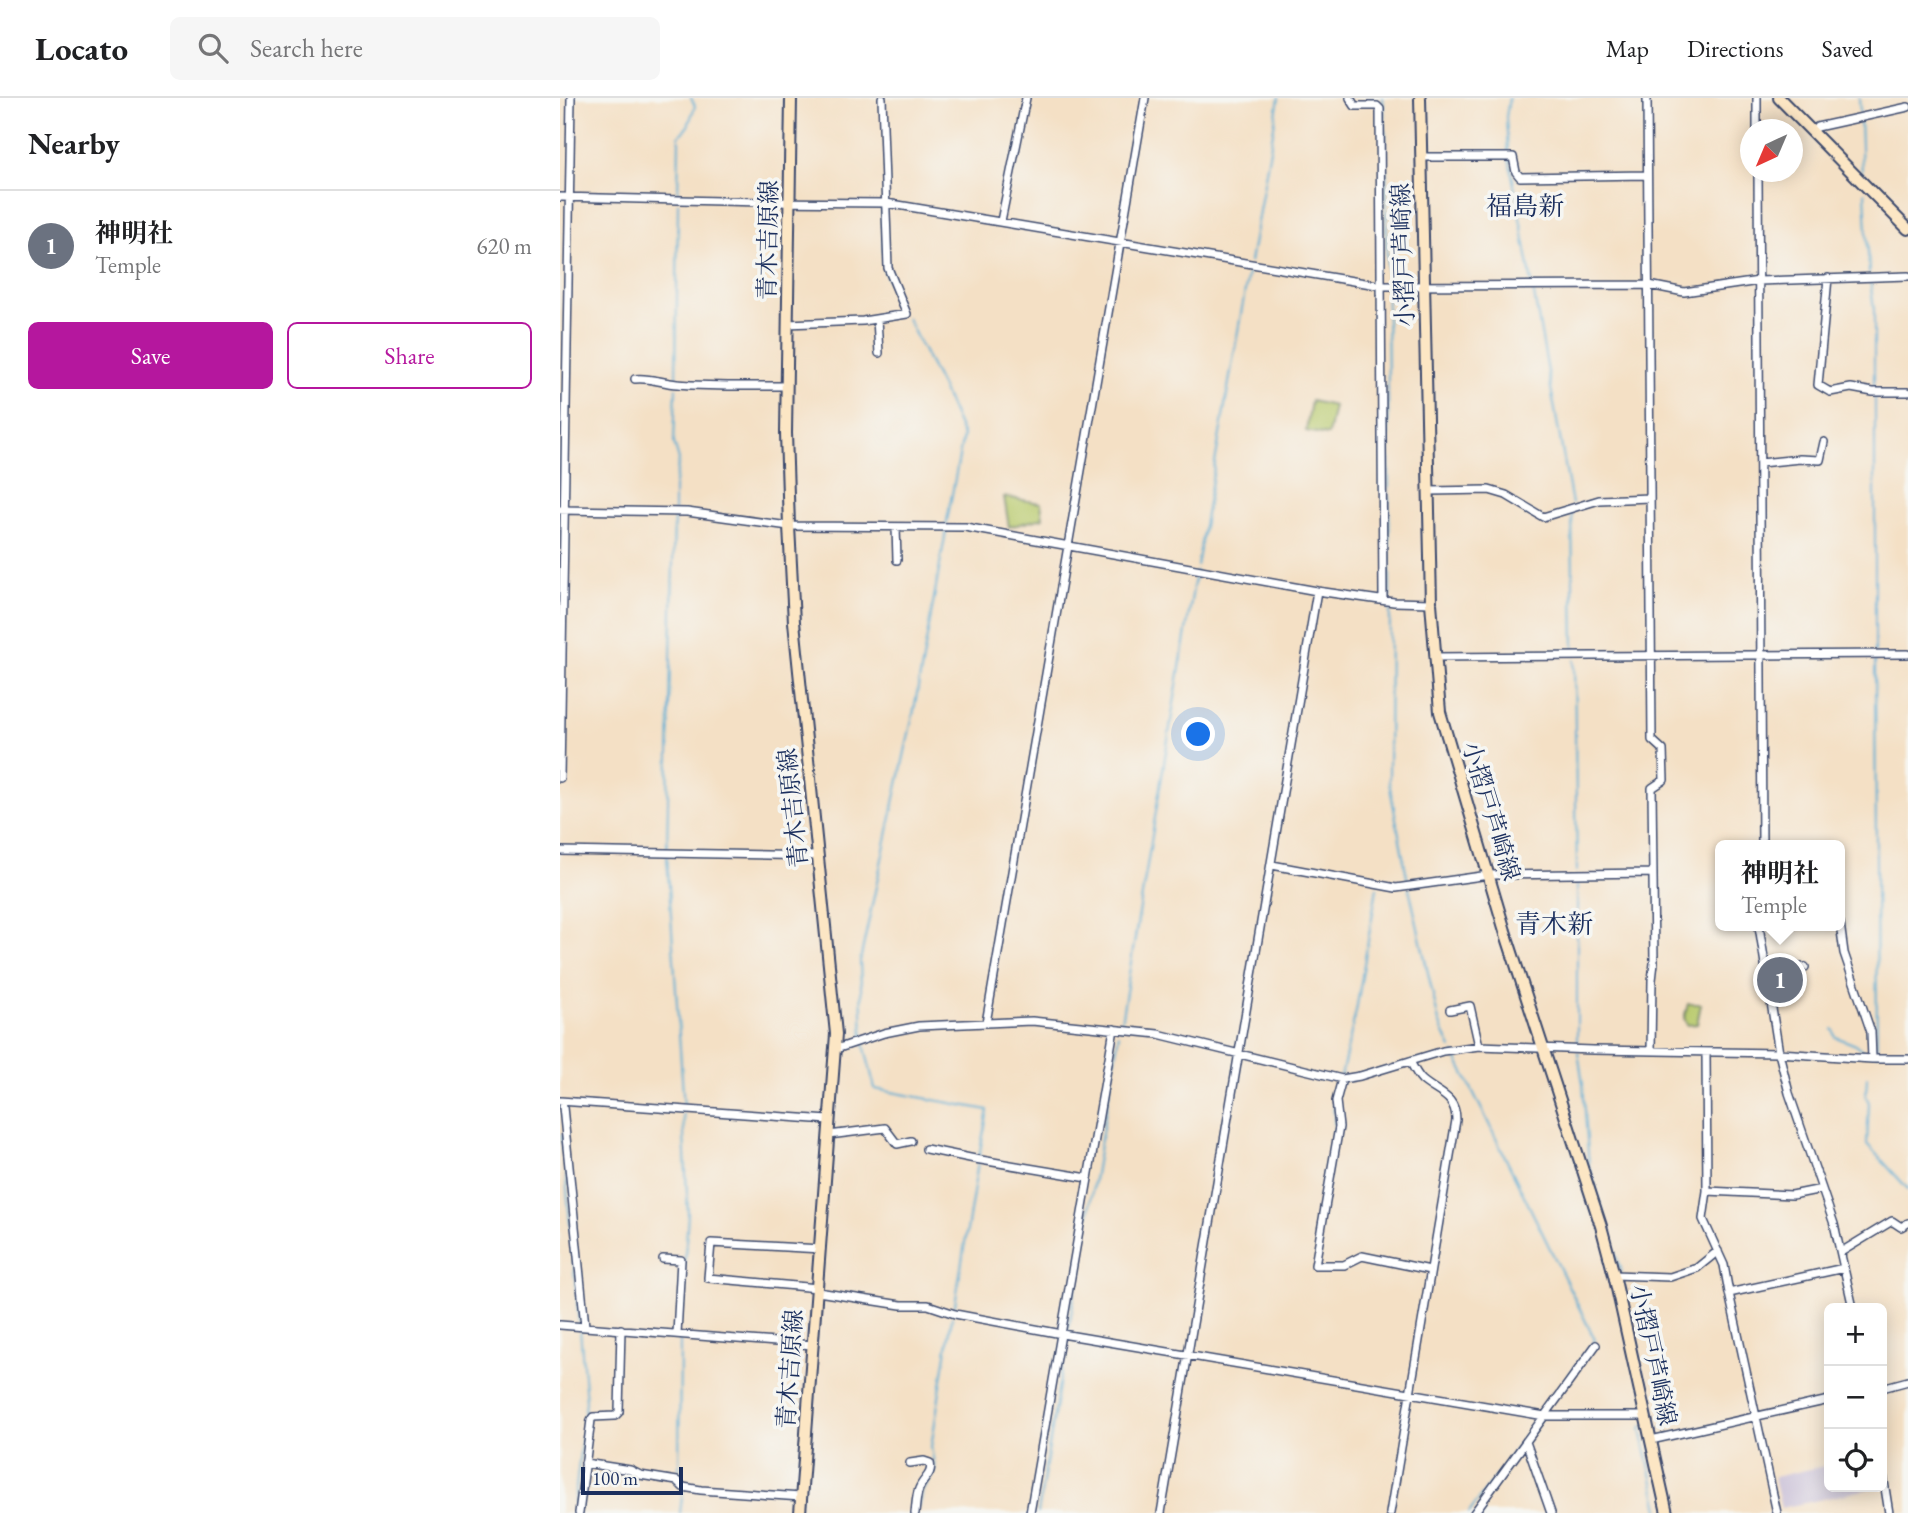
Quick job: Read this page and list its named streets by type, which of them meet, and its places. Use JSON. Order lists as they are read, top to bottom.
{
  "streets": {
    "main road": ["青木吉原線", "小摺戸芦崎線"]
  },
  "districts": ["福島新", "青木新"],
  "scale_bar": "100 m",
  "north": "bottom left",
  "page": {
    "header": "Locato",
    "search": "Search here",
    "nav": ["Map", "Directions", "Saved"],
    "heading": "Nearby",
    "list": [
      {
        "mark": "1",
        "name": "神明社",
        "note": "Temple",
        "value": "620 m"
      }
    ],
    "buttons": ["Save", "Share"],
    "popup": ["神明社", "Temple"],
    "pins": "1",
    "map_buttons": ["+", "−"],
    "scale": "100 m"
  }
}
